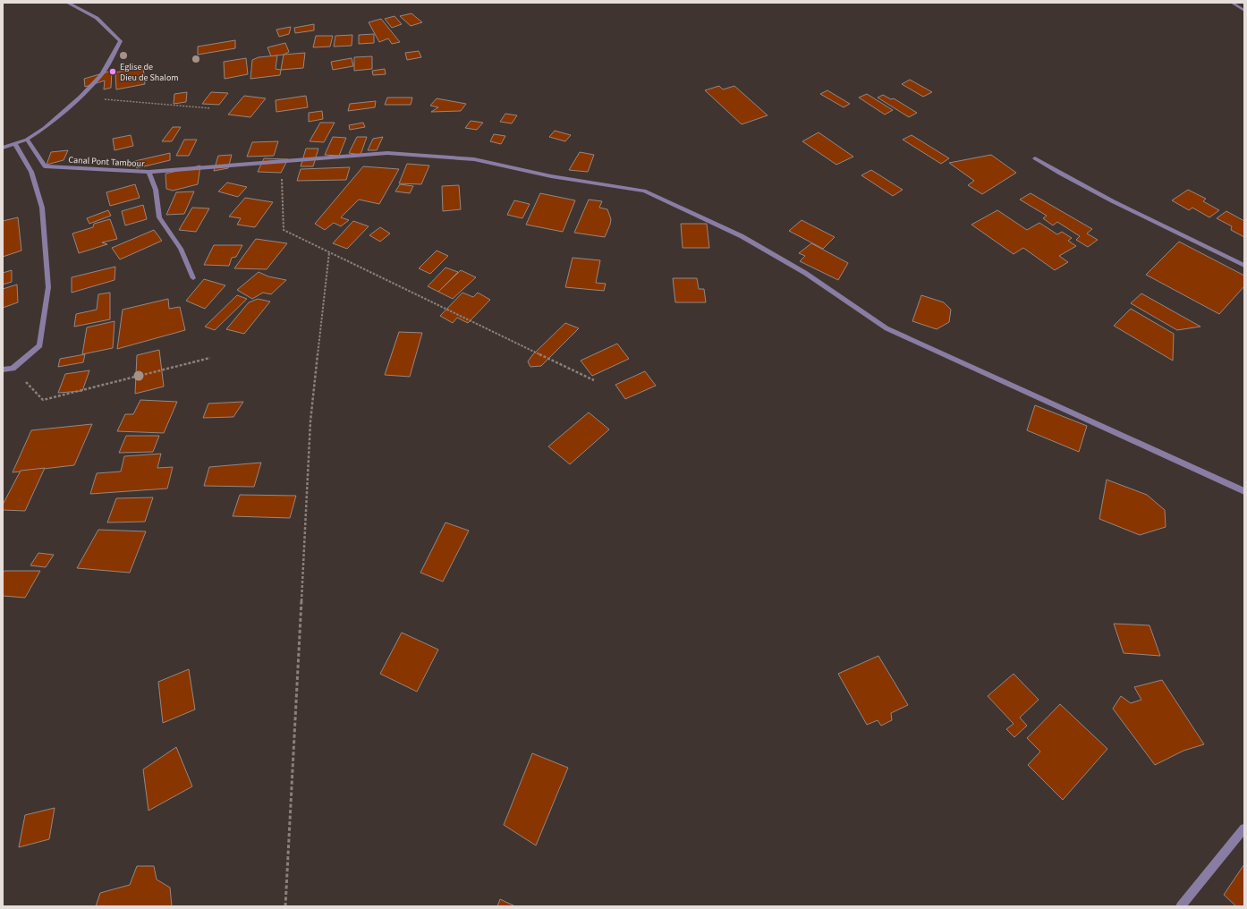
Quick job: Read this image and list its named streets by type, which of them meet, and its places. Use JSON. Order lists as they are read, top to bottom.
{
  "streets": {
    "street": ["Canal Pont Tambour"]
  },
  "places": ["Eglise de Dieu de Shalom"]
}
